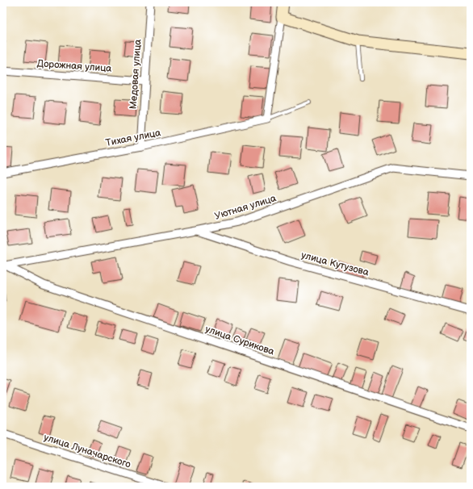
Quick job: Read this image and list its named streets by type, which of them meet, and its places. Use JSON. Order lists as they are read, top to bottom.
{
  "streets": {
    "street": [
      "Дорожная улица",
      "Медовая улица",
      "Тихая улица",
      "Уютная улица",
      "улица Кутузова",
      "улица Сурикова",
      "улица Луначарского"
    ]
  },
  "crossings": [
    ["Дорожная улица", "Медовая улица"],
    ["Медовая улица", "Тихая улица"],
    ["Уютная улица", "улица Кутузова"],
    ["Уютная улица", "улица Сурикова"]
  ]
}
